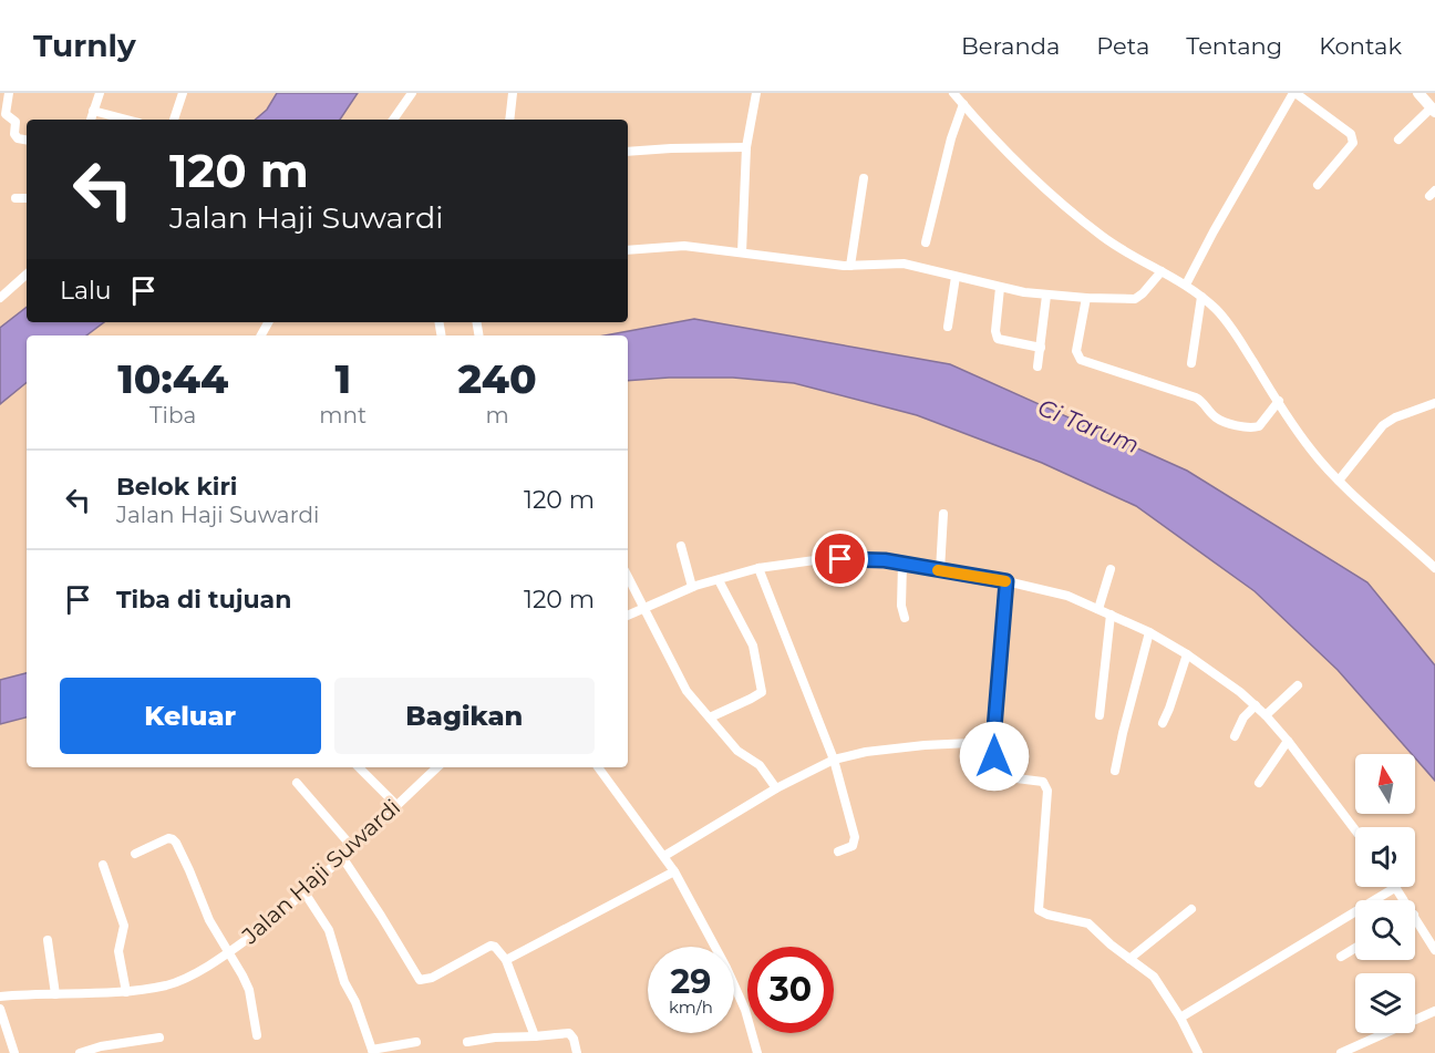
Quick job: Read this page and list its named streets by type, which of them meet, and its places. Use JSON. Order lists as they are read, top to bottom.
{
  "streets": {
    "street": ["Jalan Haji Suwardi"]
  },
  "water": ["Ci Tarum"],
  "north": "top",
  "page": {
    "header": "Turnly",
    "nav": [
      "Beranda",
      "Peta",
      "Tentang",
      "Kontak"
    ],
    "turn": ["120 m", "Jalan Haji Suwardi"],
    "then": "Lalu",
    "eta": [
      "10:44",
      "Tiba",
      "1",
      "mnt",
      "240",
      "m"
    ],
    "list": [
      {
        "name": "Belok kiri",
        "note": "Jalan Haji Suwardi",
        "value": "120 m"
      },
      {
        "name": "Tiba di tujuan",
        "value": "120 m"
      }
    ],
    "buttons": ["Keluar", "Bagikan"],
    "speed": "29 km/h",
    "limit": "30"
  }
}
